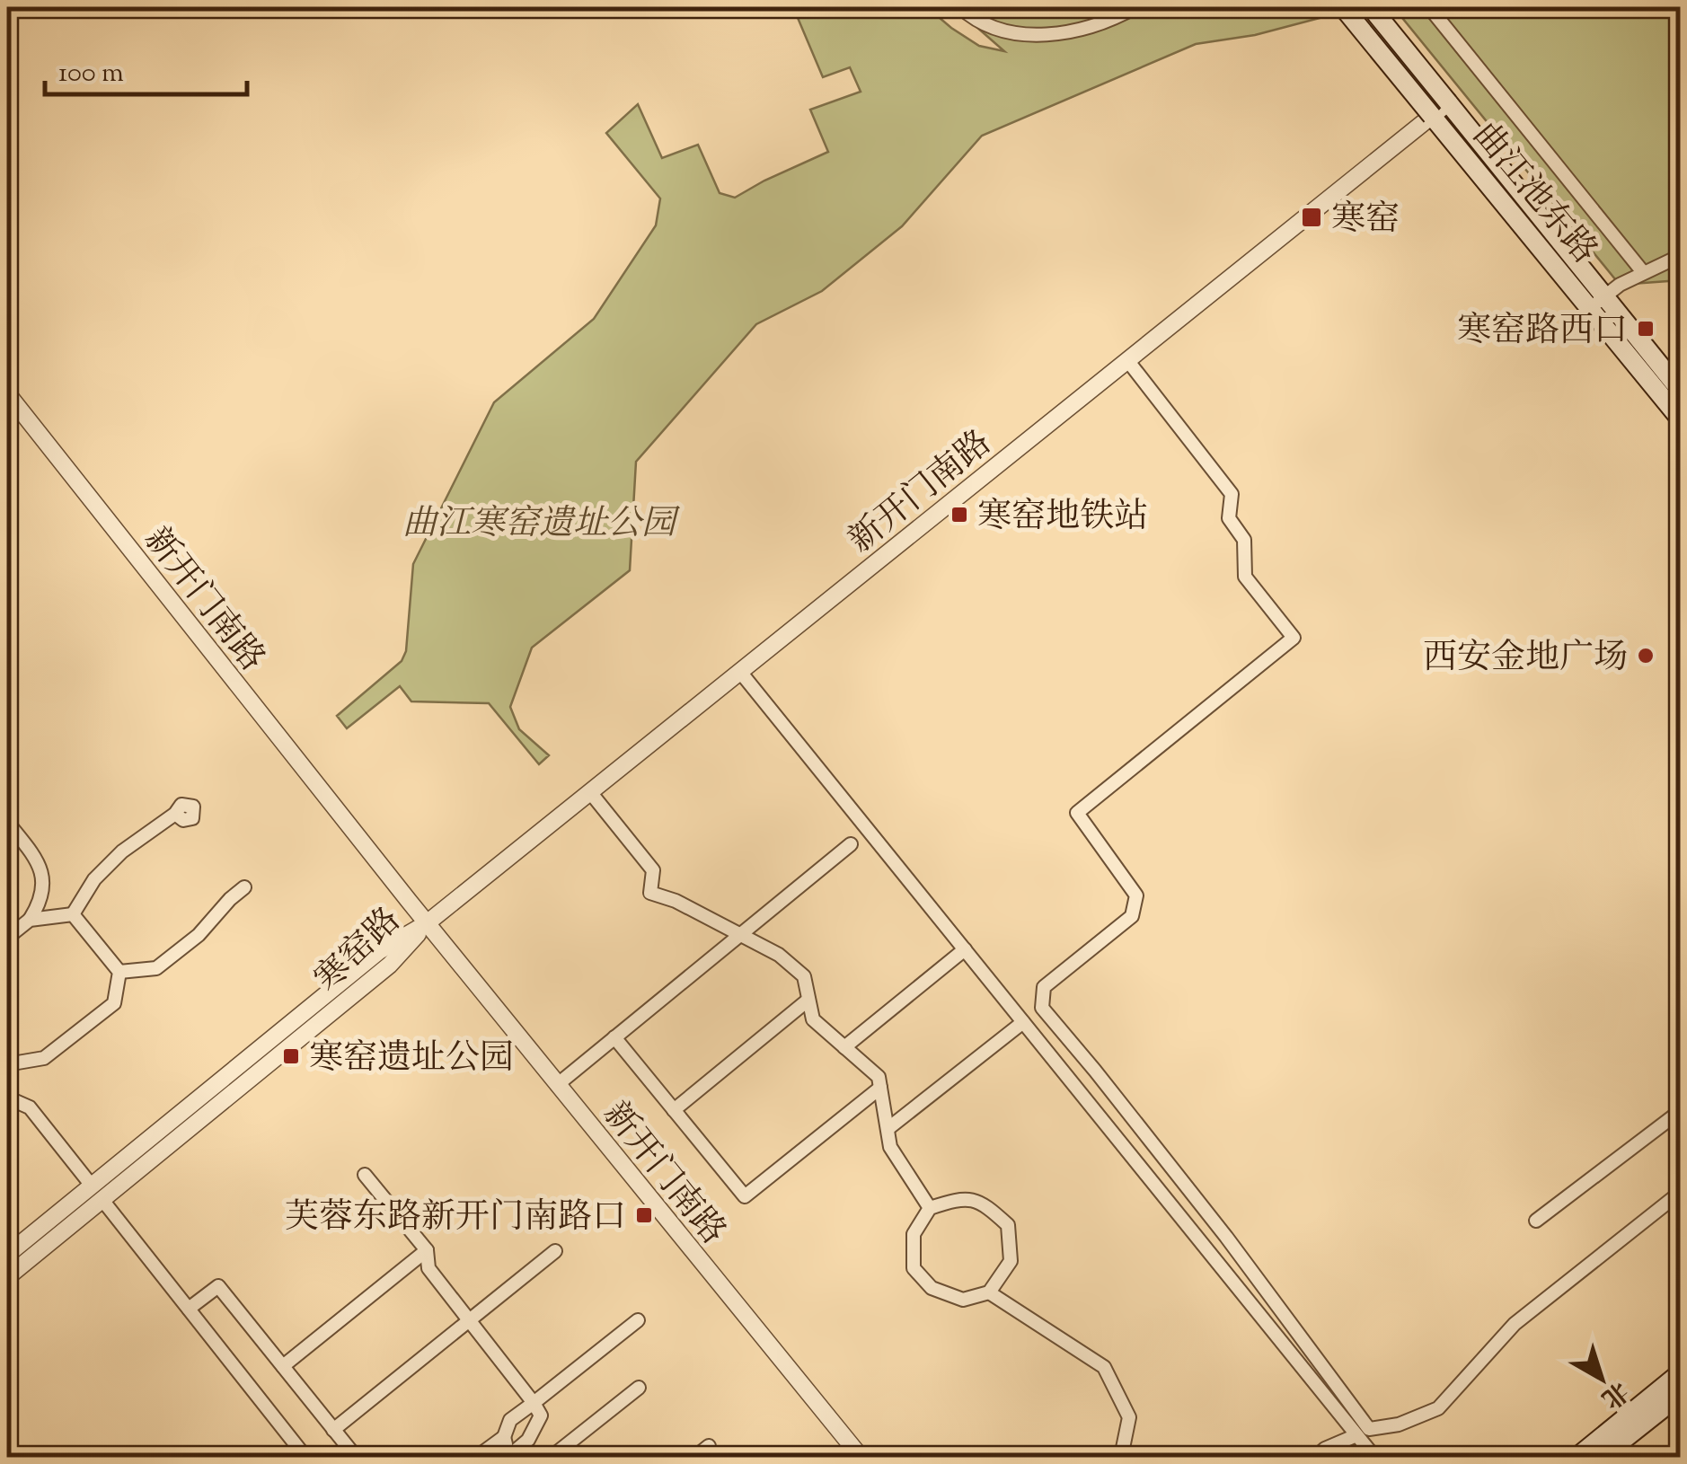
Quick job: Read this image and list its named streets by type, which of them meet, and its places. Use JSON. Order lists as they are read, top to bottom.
{
  "streets": {
    "main road": ["曲江池东路"],
    "street": ["新开门南路", "寒窑路"]
  },
  "crossings": [
    ["曲江池东路", "新开门南路"],
    ["新开门南路", "寒窑路"]
  ],
  "parks": ["曲江寒窑遗址公园"],
  "places": {
    "transit": [
      "寒窑",
      "寒窑路西口",
      "寒窑地铁站",
      "寒窑遗址公园",
      "芙蓉东路新开门南路口"
    ],
    "other": ["西安金地广场"]
  },
  "scale_bar": "100 m",
  "north": "bottom right"
}
